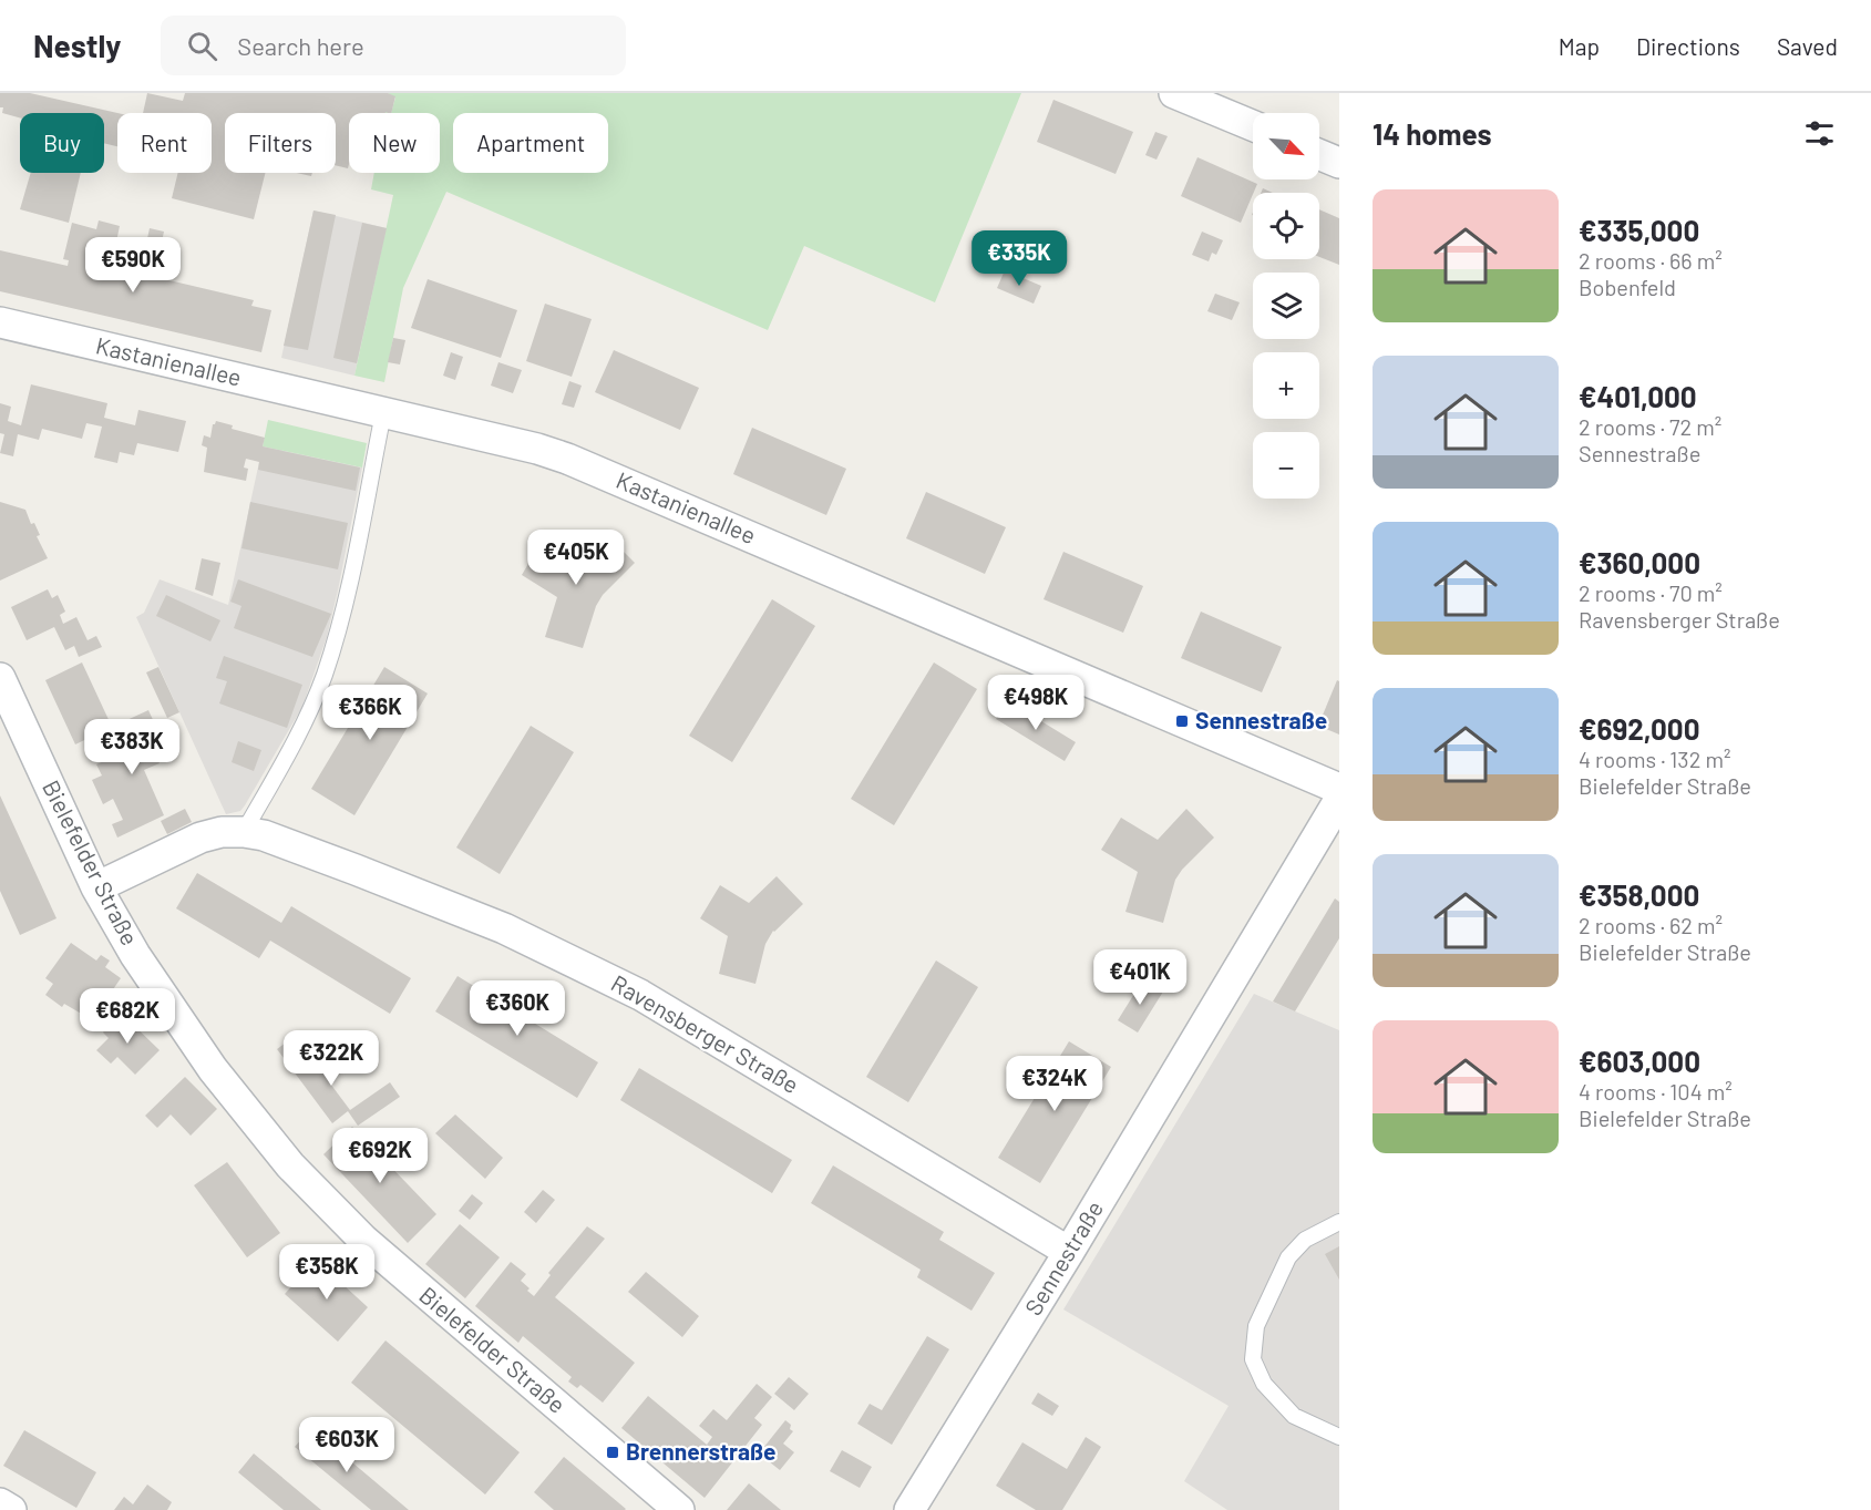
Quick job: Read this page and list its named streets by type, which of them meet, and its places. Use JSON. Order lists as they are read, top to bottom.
{
  "streets": {
    "street": [
      "Kastanienallee",
      "Bielefelder Straße",
      "Ravensberger Straße",
      "Sennestraße"
    ]
  },
  "crossings": [
    ["Bielefelder Straße", "Ravensberger Straße"],
    ["Ravensberger Straße", "Sennestraße"]
  ],
  "places": {
    "transit": ["Sennestraße", "Brennerstraße"]
  },
  "north": "bottom right",
  "page": {
    "header": "Nestly",
    "search": "Search here",
    "nav": ["Map", "Directions", "Saved"],
    "heading": "14 homes",
    "map_buttons": ["+", "−"],
    "chip": [
      "Buy",
      "Rent",
      "Filters",
      "New",
      "Apartment"
    ],
    "list": [
      {
        "name": "€335,000",
        "note": "2 rooms · 66 m² · Bobenfeld"
      },
      {
        "name": "€401,000",
        "note": "2 rooms · 72 m² · Sennestraße"
      },
      {
        "name": "€360,000",
        "note": "2 rooms · 70 m² · Ravensberger Straße"
      },
      {
        "name": "€692,000",
        "note": "4 rooms · 132 m² · Bielefelder Straße"
      },
      {
        "name": "€358,000",
        "note": "2 rooms · 62 m² · Bielefelder Straße"
      },
      {
        "name": "€603,000",
        "note": "4 rooms · 104 m² · Bielefelder Straße"
      }
    ],
    "price": [
      "€335K",
      "€590K",
      "€405K",
      "€498K",
      "€366K",
      "€383K",
      "€401K",
      "€360K",
      "€682K",
      "€322K",
      "€324K",
      "€692K",
      "€358K",
      "€603K"
    ]
  }
}
